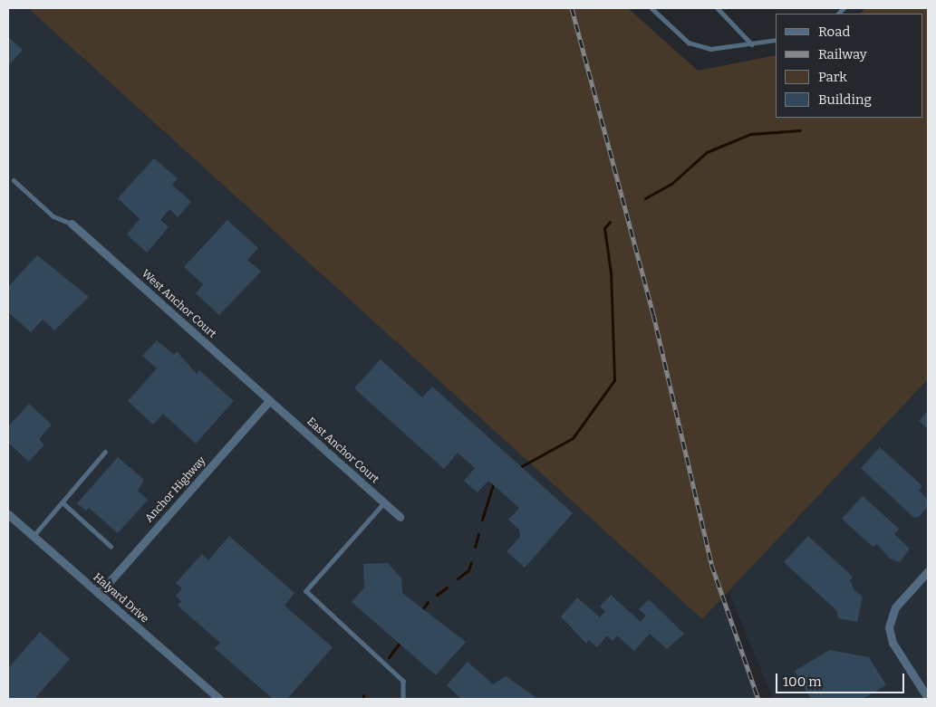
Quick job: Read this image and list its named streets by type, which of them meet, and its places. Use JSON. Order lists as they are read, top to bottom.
{
  "streets": {
    "street": [
      "West Anchor Court",
      "East Anchor Court",
      "Anchor Highway",
      "Halyard Drive"
    ]
  },
  "crossings": [
    ["West Anchor Court", "East Anchor Court"],
    ["West Anchor Court", "Anchor Highway"],
    ["East Anchor Court", "Anchor Highway"],
    ["Anchor Highway", "Halyard Drive"]
  ],
  "legend": [
    "Road",
    "Railway",
    "Park",
    "Building"
  ],
  "scale_bar": "100 m"
}
